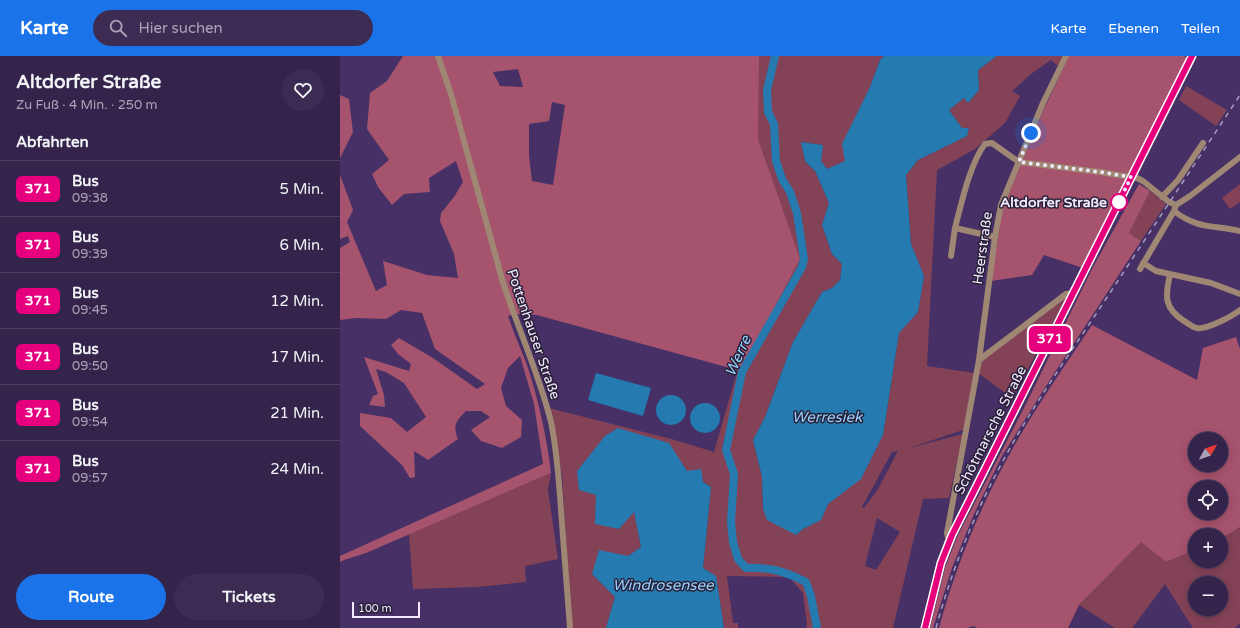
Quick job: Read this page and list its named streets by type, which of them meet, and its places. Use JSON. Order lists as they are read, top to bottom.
{
  "streets": {
    "main road": ["Schötmarsche Straße"],
    "street": ["Heerstraße", "Pottenhauser Straße"]
  },
  "crossings": [
    ["Heerstraße", "Schötmarsche Straße"]
  ],
  "water": ["Werre", "Werresiek", "Windrosensee"],
  "places": ["Altdorfer Straße"],
  "lines": ["bus line 371"],
  "scale_bar": "100 m",
  "north": "top right",
  "page": {
    "header": "Karte",
    "search": "Hier suchen",
    "nav": ["Karte", "Ebenen", "Teilen"],
    "heading": [
      ["Altdorfer Straße", "Zu Fuß · 4 Min. · 250 m"],
      "Abfahrten"
    ],
    "on_map": "371",
    "list": [
      {
        "mark": "371",
        "name": "Bus",
        "note": "09:38",
        "value": "5 Min."
      },
      {
        "mark": "371",
        "name": "Bus",
        "note": "09:39",
        "value": "6 Min."
      },
      {
        "mark": "371",
        "name": "Bus",
        "note": "09:45",
        "value": "12 Min."
      },
      {
        "mark": "371",
        "name": "Bus",
        "note": "09:50",
        "value": "17 Min."
      },
      {
        "mark": "371",
        "name": "Bus",
        "note": "09:54",
        "value": "21 Min."
      },
      {
        "mark": "371",
        "name": "Bus",
        "note": "09:57",
        "value": "24 Min."
      }
    ],
    "map_buttons": ["+", "−"],
    "buttons": ["Route", "Tickets"],
    "scale": "100 m"
  }
}
